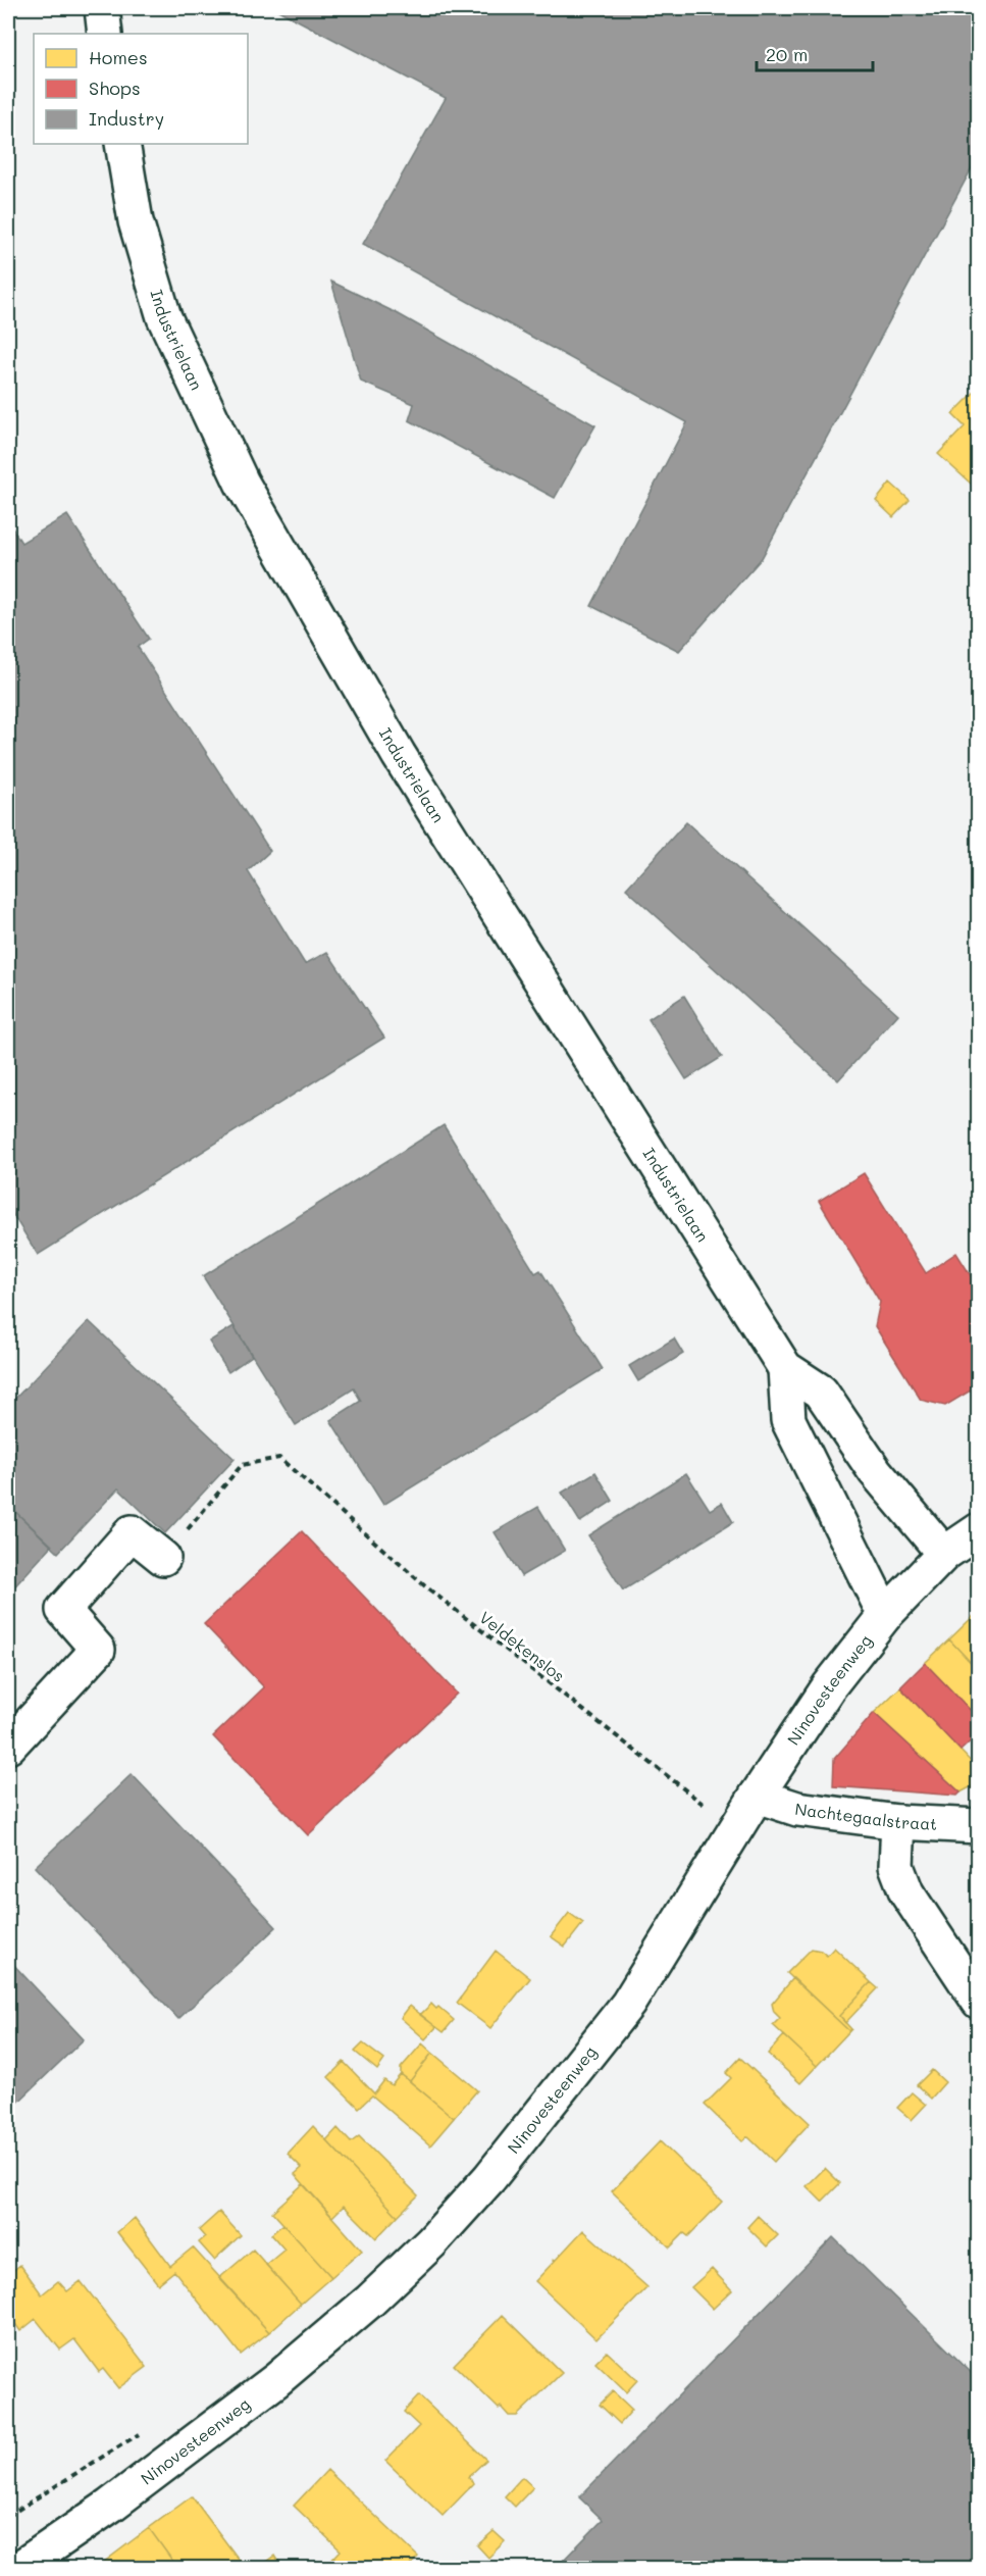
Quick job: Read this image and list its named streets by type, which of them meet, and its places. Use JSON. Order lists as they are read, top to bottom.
{
  "streets": {
    "street": ["Industrielaan", "Ninovesteenweg", "Nachtegaalstraat"],
    "path": ["Veldekenslos"]
  },
  "crossings": [
    ["Industrielaan", "Ninovesteenweg"],
    ["Veldekenslos", "Ninovesteenweg"],
    ["Ninovesteenweg", "Nachtegaalstraat"]
  ],
  "legend": ["Homes", "Shops", "Industry"],
  "scale_bar": "20 m"
}
